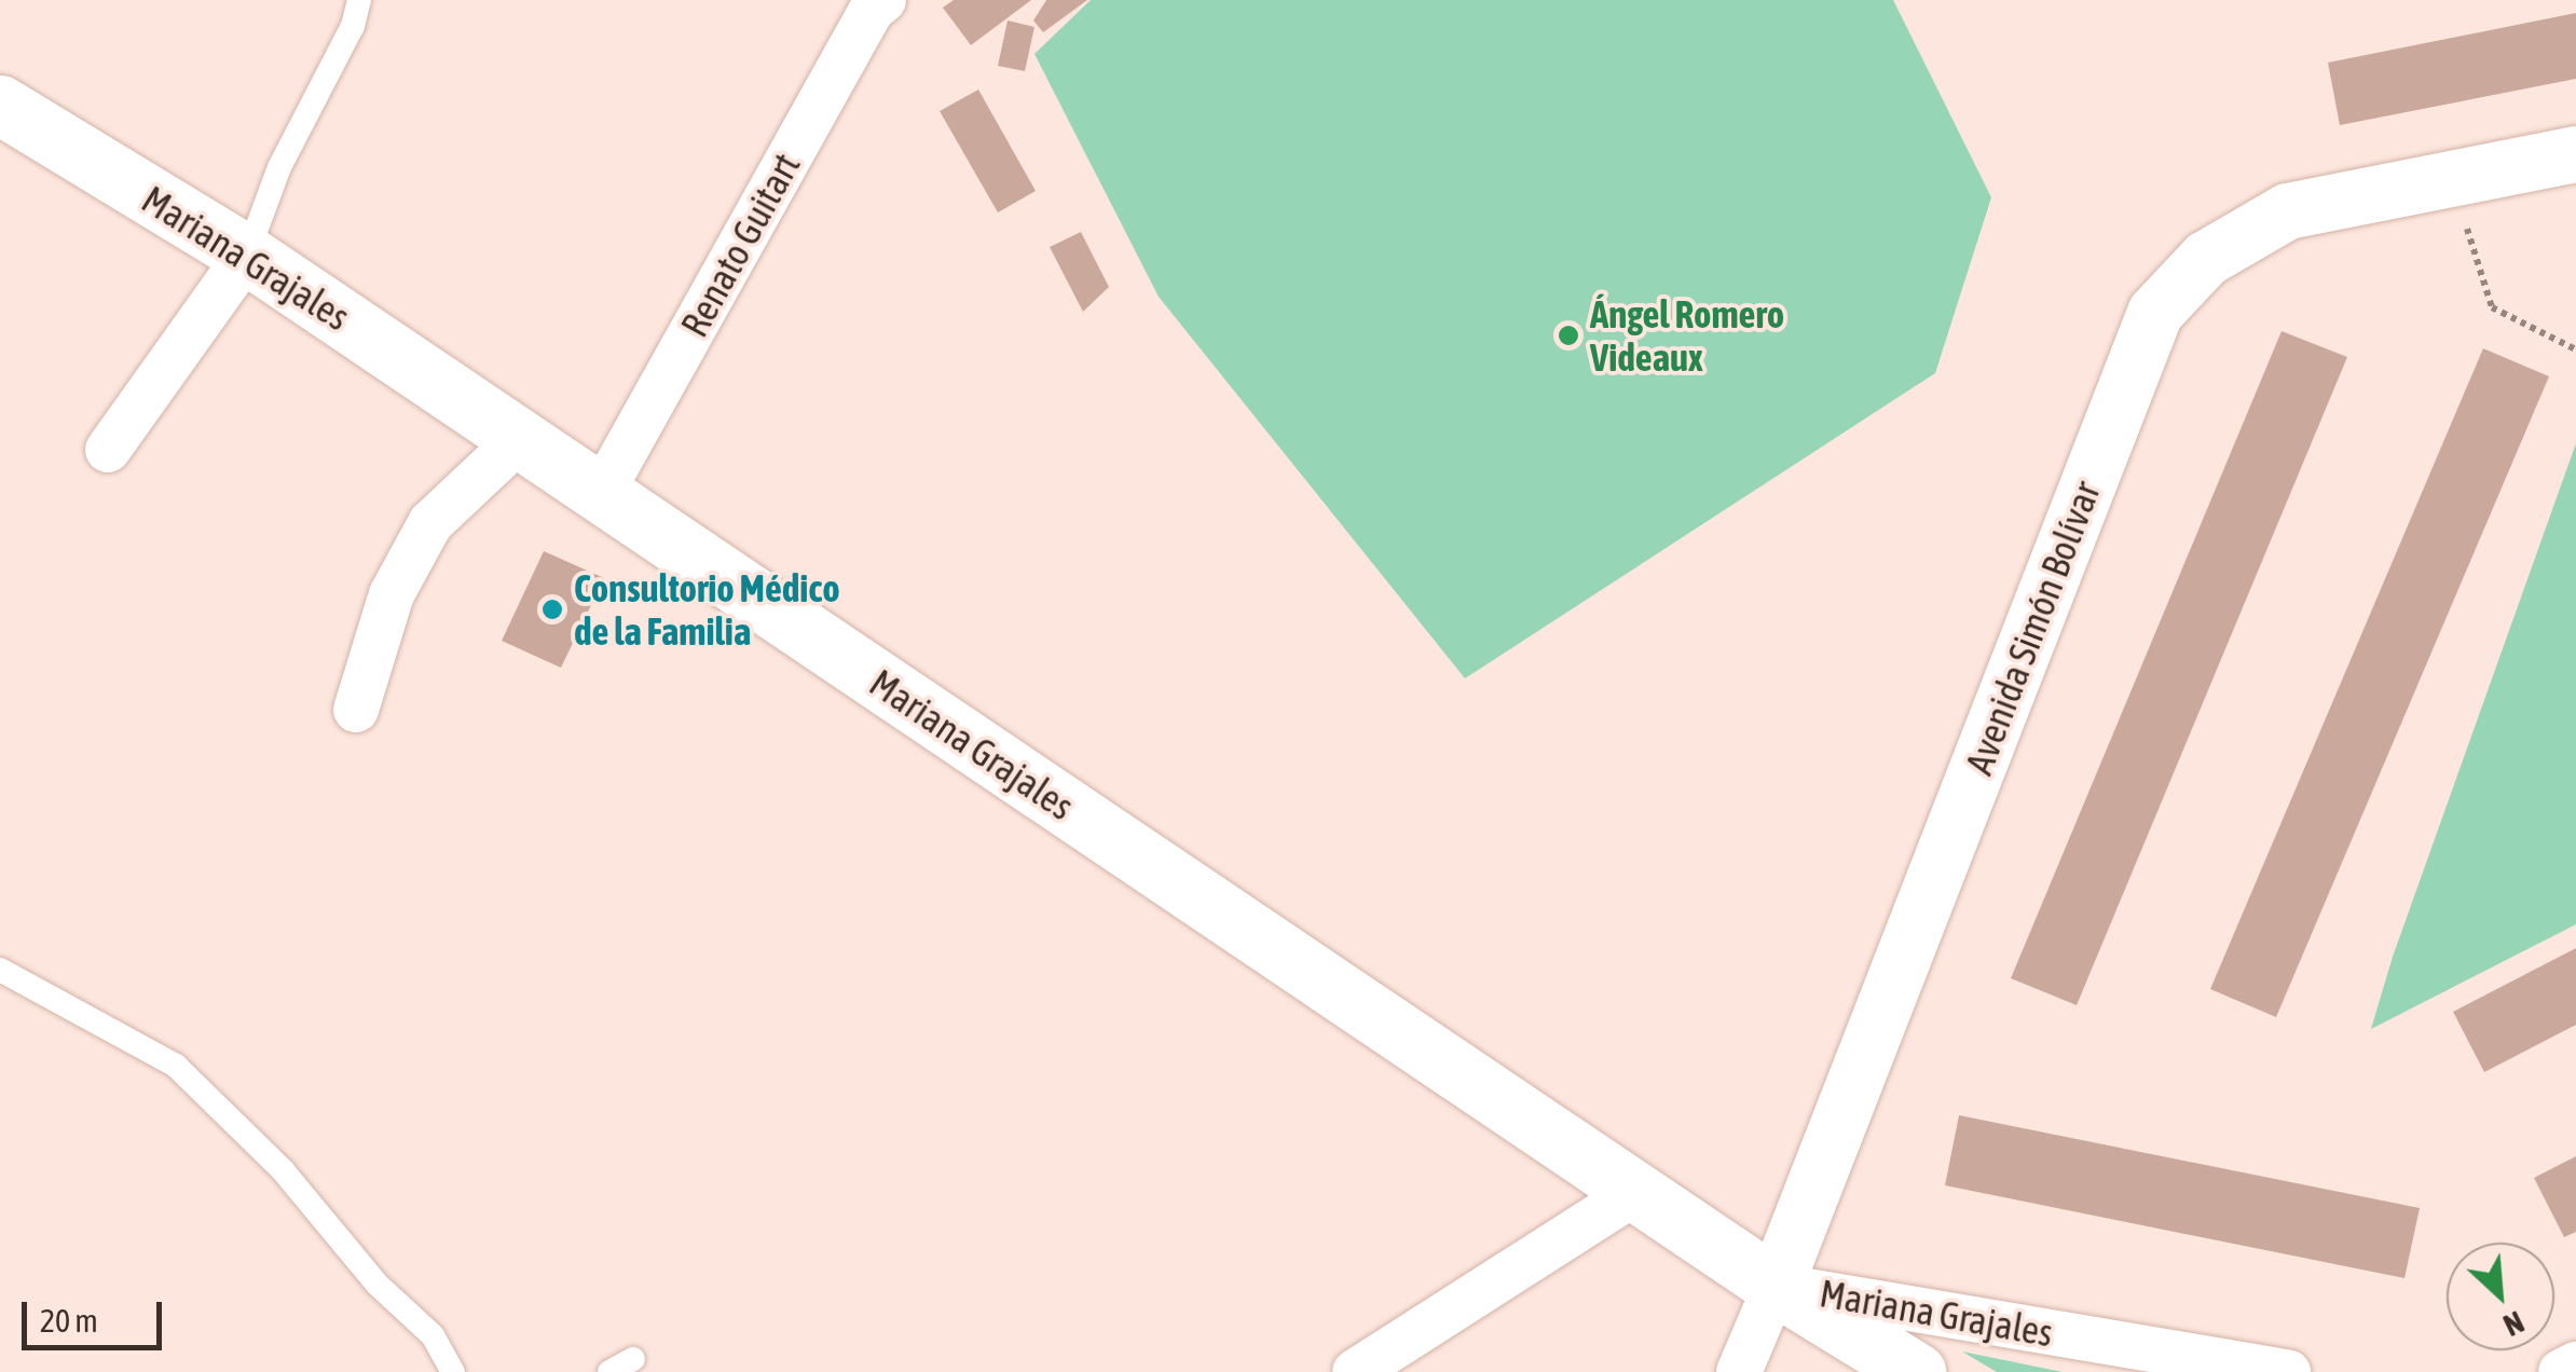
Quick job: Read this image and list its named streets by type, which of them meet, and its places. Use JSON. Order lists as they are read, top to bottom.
{
  "streets": {
    "main road": ["Mariana Grajales"],
    "street": ["Renato Guitart", "Avenida Simón Bolívar"]
  },
  "crossings": [
    ["Renato Guitart", "Mariana Grajales"],
    ["Mariana Grajales", "Avenida Simón Bolívar"]
  ],
  "places": ["Ángel Romero Videaux", "Consultorio Médico de la Familia"],
  "scale_bar": "20 m",
  "north": "bottom right"
}
